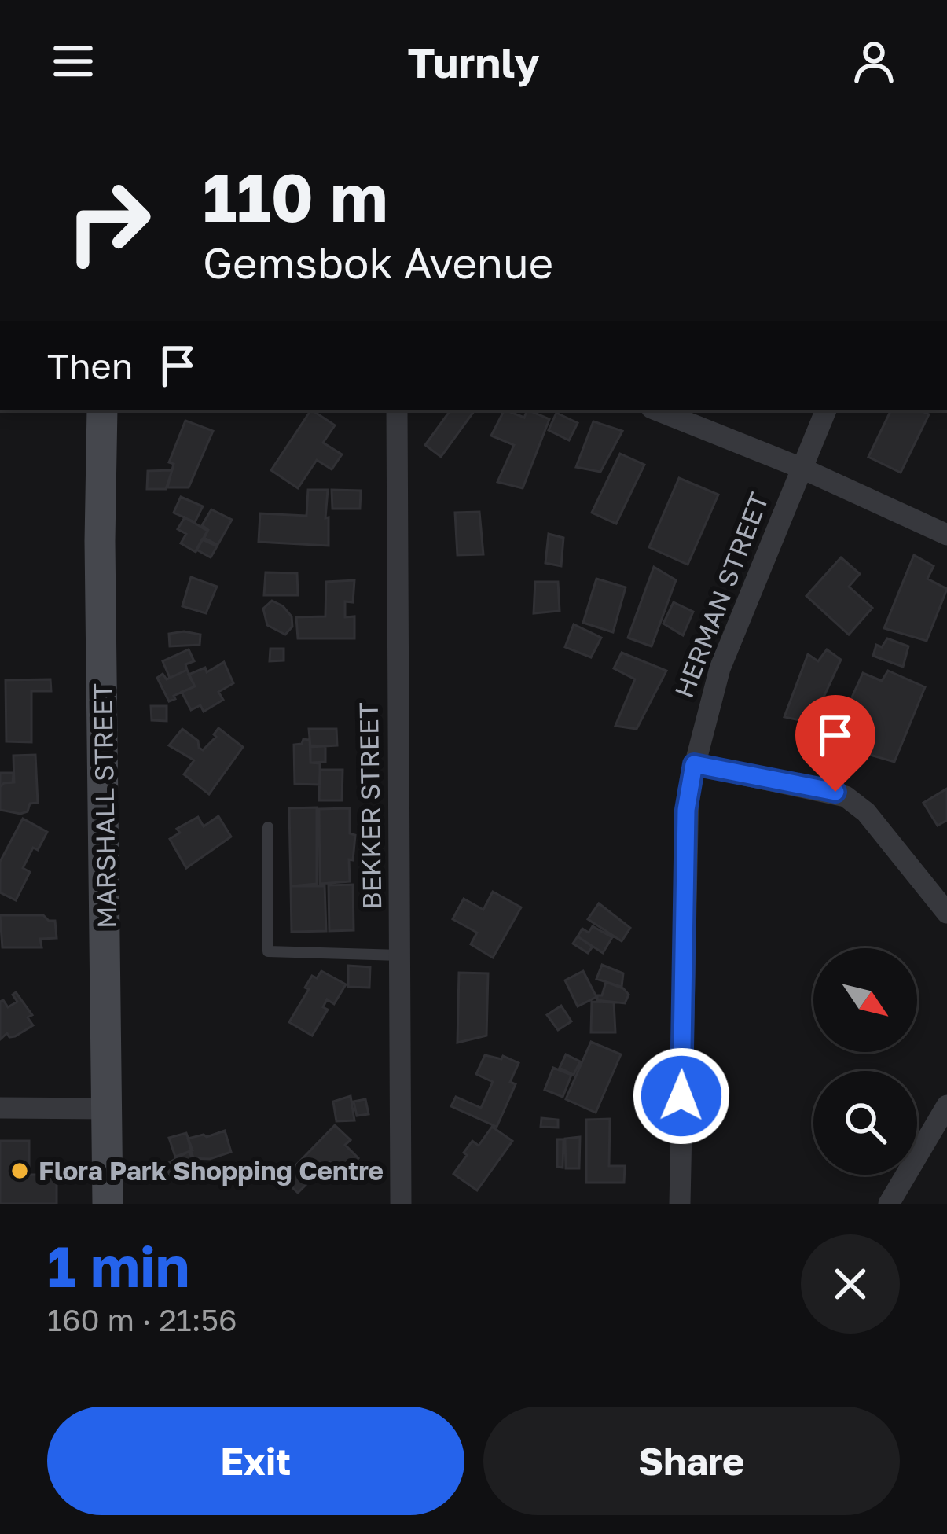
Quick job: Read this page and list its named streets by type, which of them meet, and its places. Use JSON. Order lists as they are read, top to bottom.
{
  "streets": {
    "street": ["HERMAN STREET", "MARSHALL STREET", "BEKKER STREET"]
  },
  "places": ["Flora Park Shopping Centre"],
  "north": "bottom right",
  "page": {
    "header": "Turnly",
    "turn": ["110 m", "Gemsbok Avenue"],
    "then": "Then",
    "heading": ["1 min", "160 m · 21:56"],
    "buttons": ["Exit", "Share"]
  }
}
